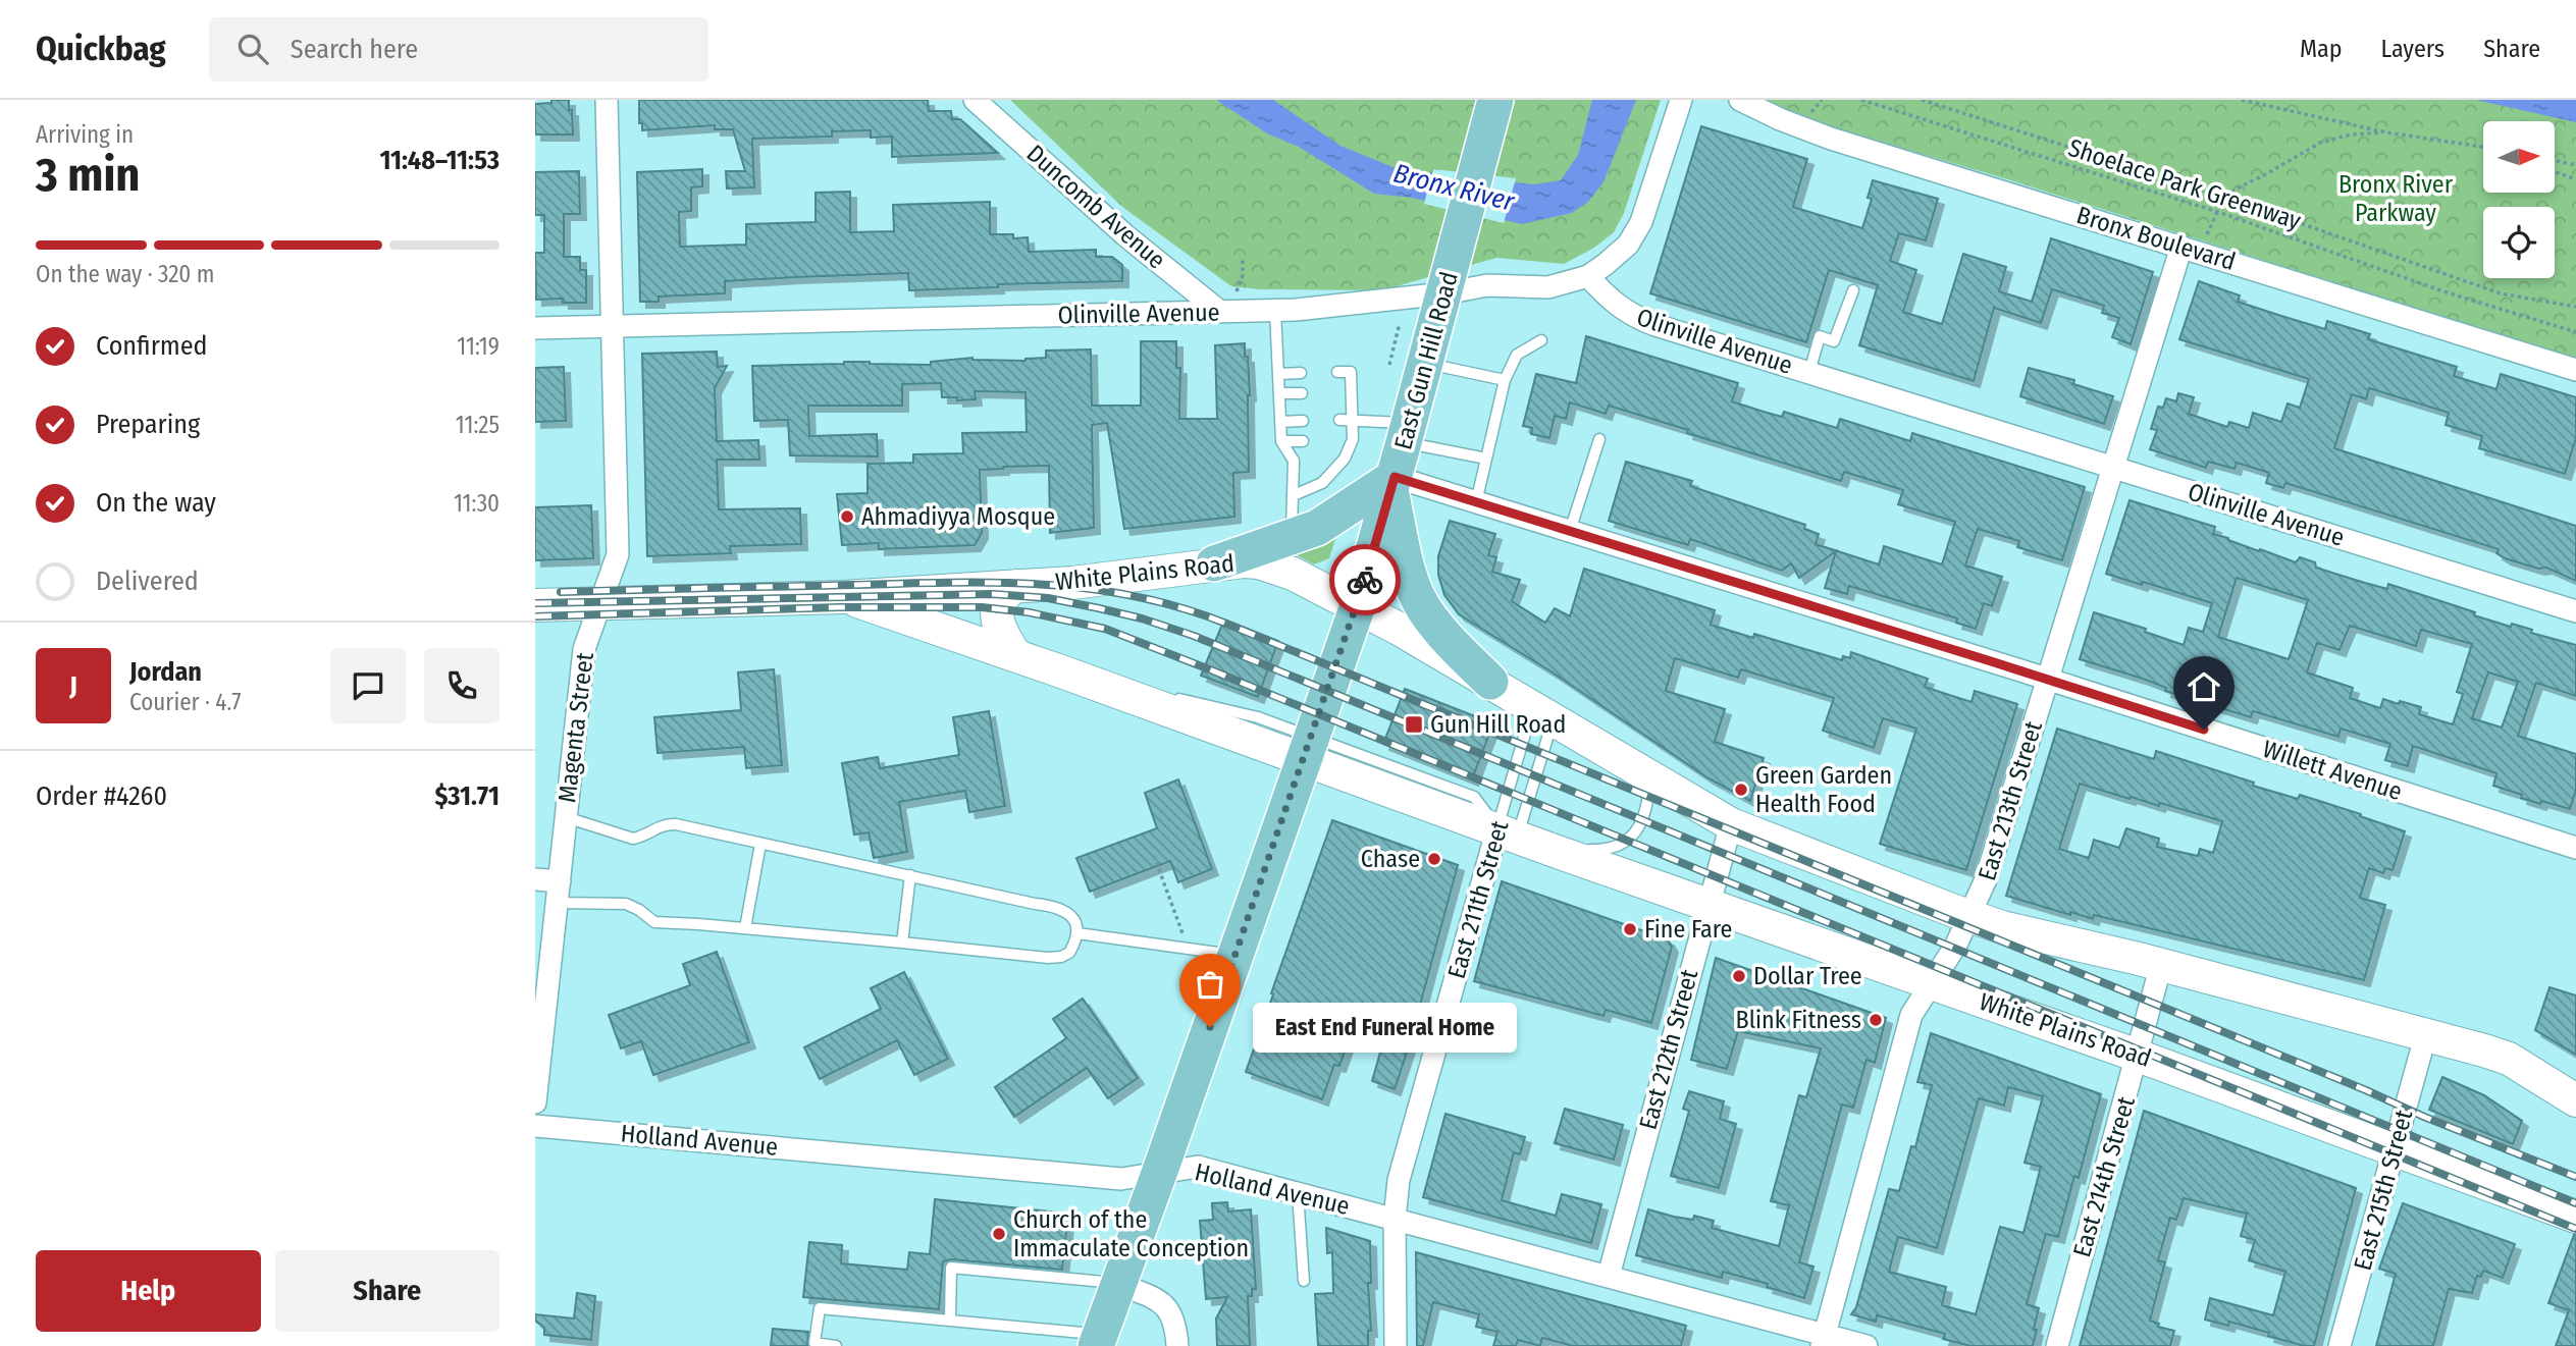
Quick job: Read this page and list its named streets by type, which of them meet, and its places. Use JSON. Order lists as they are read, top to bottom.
{
  "streets": {
    "main road": ["East Gun Hill Road", "White Plains Road"],
    "street": [
      "Duncomb Avenue",
      "Bronx Boulevard",
      "Olinville Avenue",
      "Magenta Street",
      "Willett Avenue",
      "East 213th Street",
      "East 211th Street",
      "East 212th Street",
      "Holland Avenue",
      "East 214th Street",
      "East 215th Street"
    ],
    "path": ["Shoelace Park Greenway"]
  },
  "crossings": [
    ["Duncomb Avenue", "Olinville Avenue"],
    ["Bronx Boulevard", "East 213th Street"],
    ["Olinville Avenue", "East Gun Hill Road"],
    ["Olinville Avenue", "Magenta Street"],
    ["Olinville Avenue", "East 213th Street"],
    ["East Gun Hill Road", "White Plains Road"],
    ["East Gun Hill Road", "Willett Avenue"],
    ["East Gun Hill Road", "Holland Avenue"],
    ["White Plains Road", "Magenta Street"],
    ["White Plains Road", "East 213th Street"],
    ["White Plains Road", "East 211th Street"],
    ["White Plains Road", "East 212th Street"],
    ["White Plains Road", "East 214th Street"],
    ["White Plains Road", "East 215th Street"],
    ["Willett Avenue", "East 213th Street"],
    ["East 213th Street", "Holland Avenue"],
    ["East 211th Street", "Holland Avenue"],
    ["East 212th Street", "Holland Avenue"]
  ],
  "water": ["Bronx River"],
  "parks": ["Bronx River Parkway"],
  "places": {
    "other": [
      "Ahmadiyya Mosque",
      "Green Garden Health Food",
      "Chase",
      "Fine Fare",
      "Dollar Tree",
      "Blink Fitness",
      "East End Funeral Home",
      "Church of the Immaculate Conception"
    ],
    "transit": ["Gun Hill Road"]
  },
  "north": "right",
  "page": {
    "header": "Quickbag",
    "search": "Search here",
    "nav": ["Map", "Layers", "Share"],
    "heading": ["3 min", "Arriving in", "11:48–11:53"],
    "panel": [
      "Jordan",
      "Courier · 4.7",
      "Order #4260",
      "$31.71"
    ],
    "bar": "On the way · 320 m",
    "list": [
      ["Confirmed", "11:19"],
      ["Preparing", "11:25"],
      ["On the way", "11:30"],
      "Delivered"
    ],
    "round": "J",
    "bubble": "East End Funeral Home",
    "buttons": ["Help", "Share"]
  }
}
